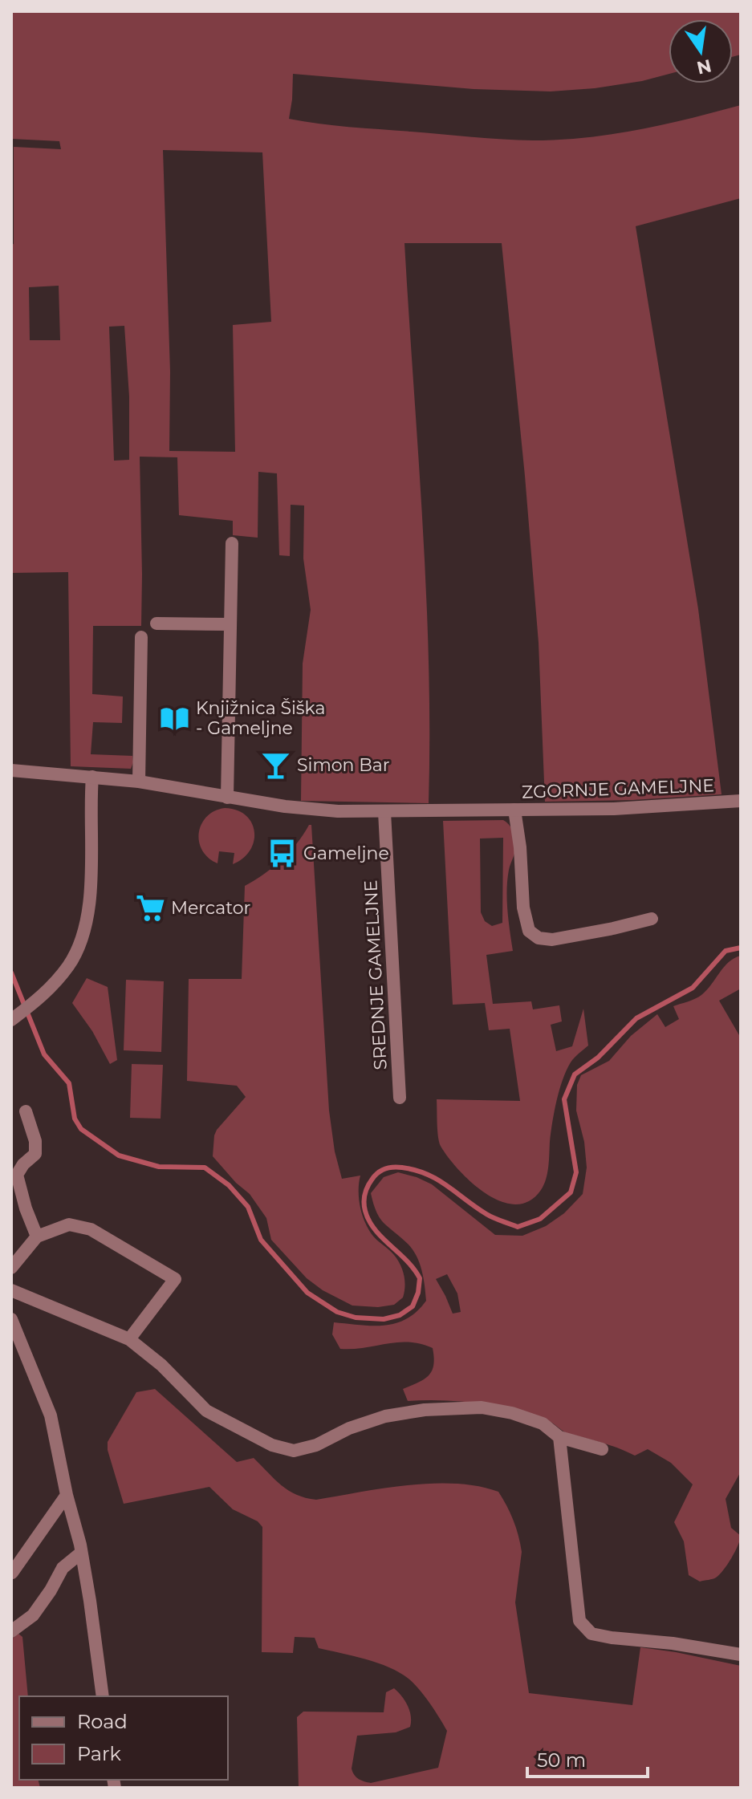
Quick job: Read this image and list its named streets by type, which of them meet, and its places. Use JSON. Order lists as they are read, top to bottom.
{
  "streets": {
    "street": ["ZGORNJE GAMELJNE", "SREDNJE GAMELJNE"]
  },
  "places": {
    "library": ["Knjižnica Šiška - Gameljne"],
    "bar": ["Simon Bar"],
    "bus stop": ["Gameljne"],
    "supermarket": ["Mercator"]
  },
  "legend": ["Road", "Park"],
  "scale_bar": "50 m",
  "north": "bottom"
}
